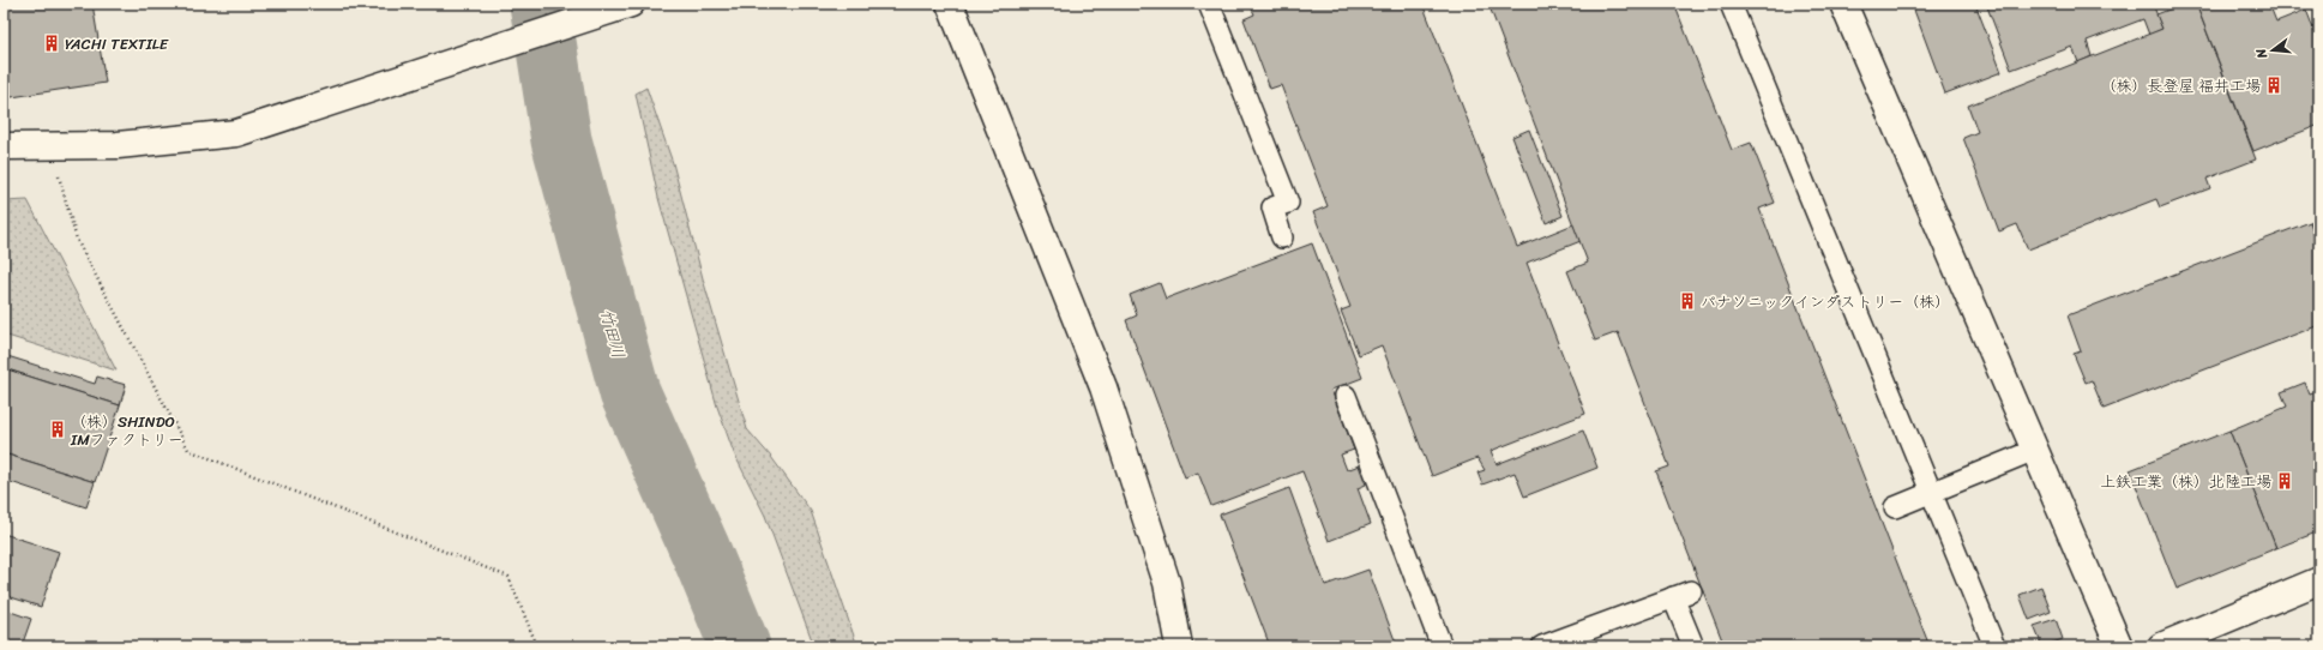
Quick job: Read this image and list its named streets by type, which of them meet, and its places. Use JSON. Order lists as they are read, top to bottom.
{
  "water": ["竹田川"],
  "places": {
    "building": [
      "YACHI TEXTILE",
      "（株）長登屋 福井工場",
      "パナソニックインダストリー（株）",
      "（株）SHINDO IMファクトリー",
      "上鉄工業（株）北陸工場"
    ]
  },
  "north": "left"
}
